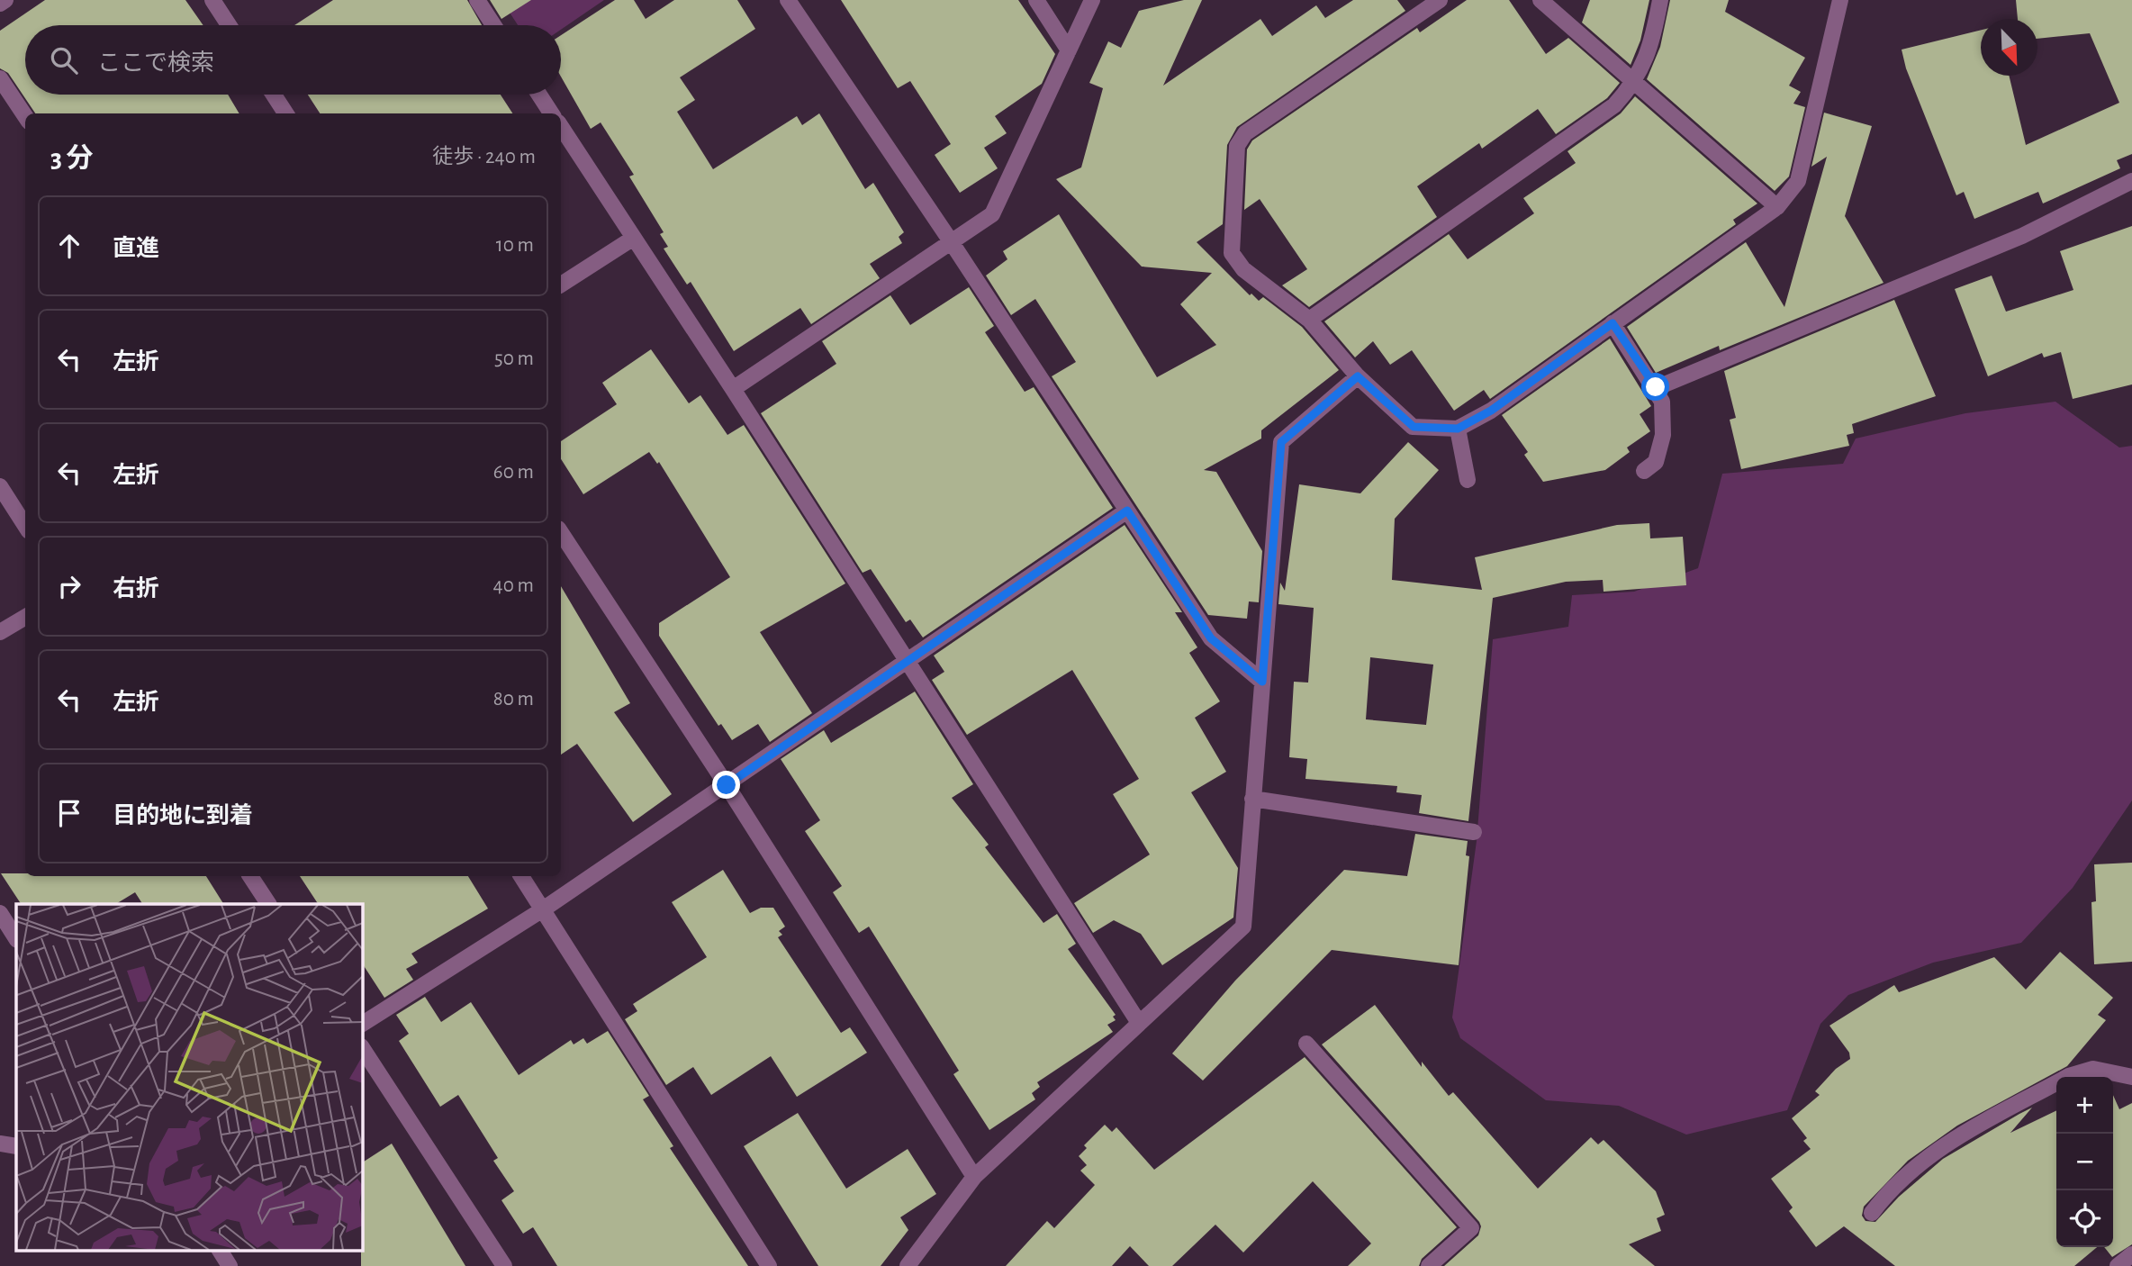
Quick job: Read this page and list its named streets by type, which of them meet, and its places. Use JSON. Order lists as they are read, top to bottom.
{
  "north": "bottom right",
  "page": {
    "search": "ここで検索",
    "heading": ["3 分", "徒歩 · 240 m"],
    "list": [
      ["直進", "10 m"],
      ["左折", "50 m"],
      ["左折", "60 m"],
      ["右折", "40 m"],
      ["左折", "80 m"],
      "目的地に到着"
    ],
    "map_buttons": ["+", "−"]
  }
}
